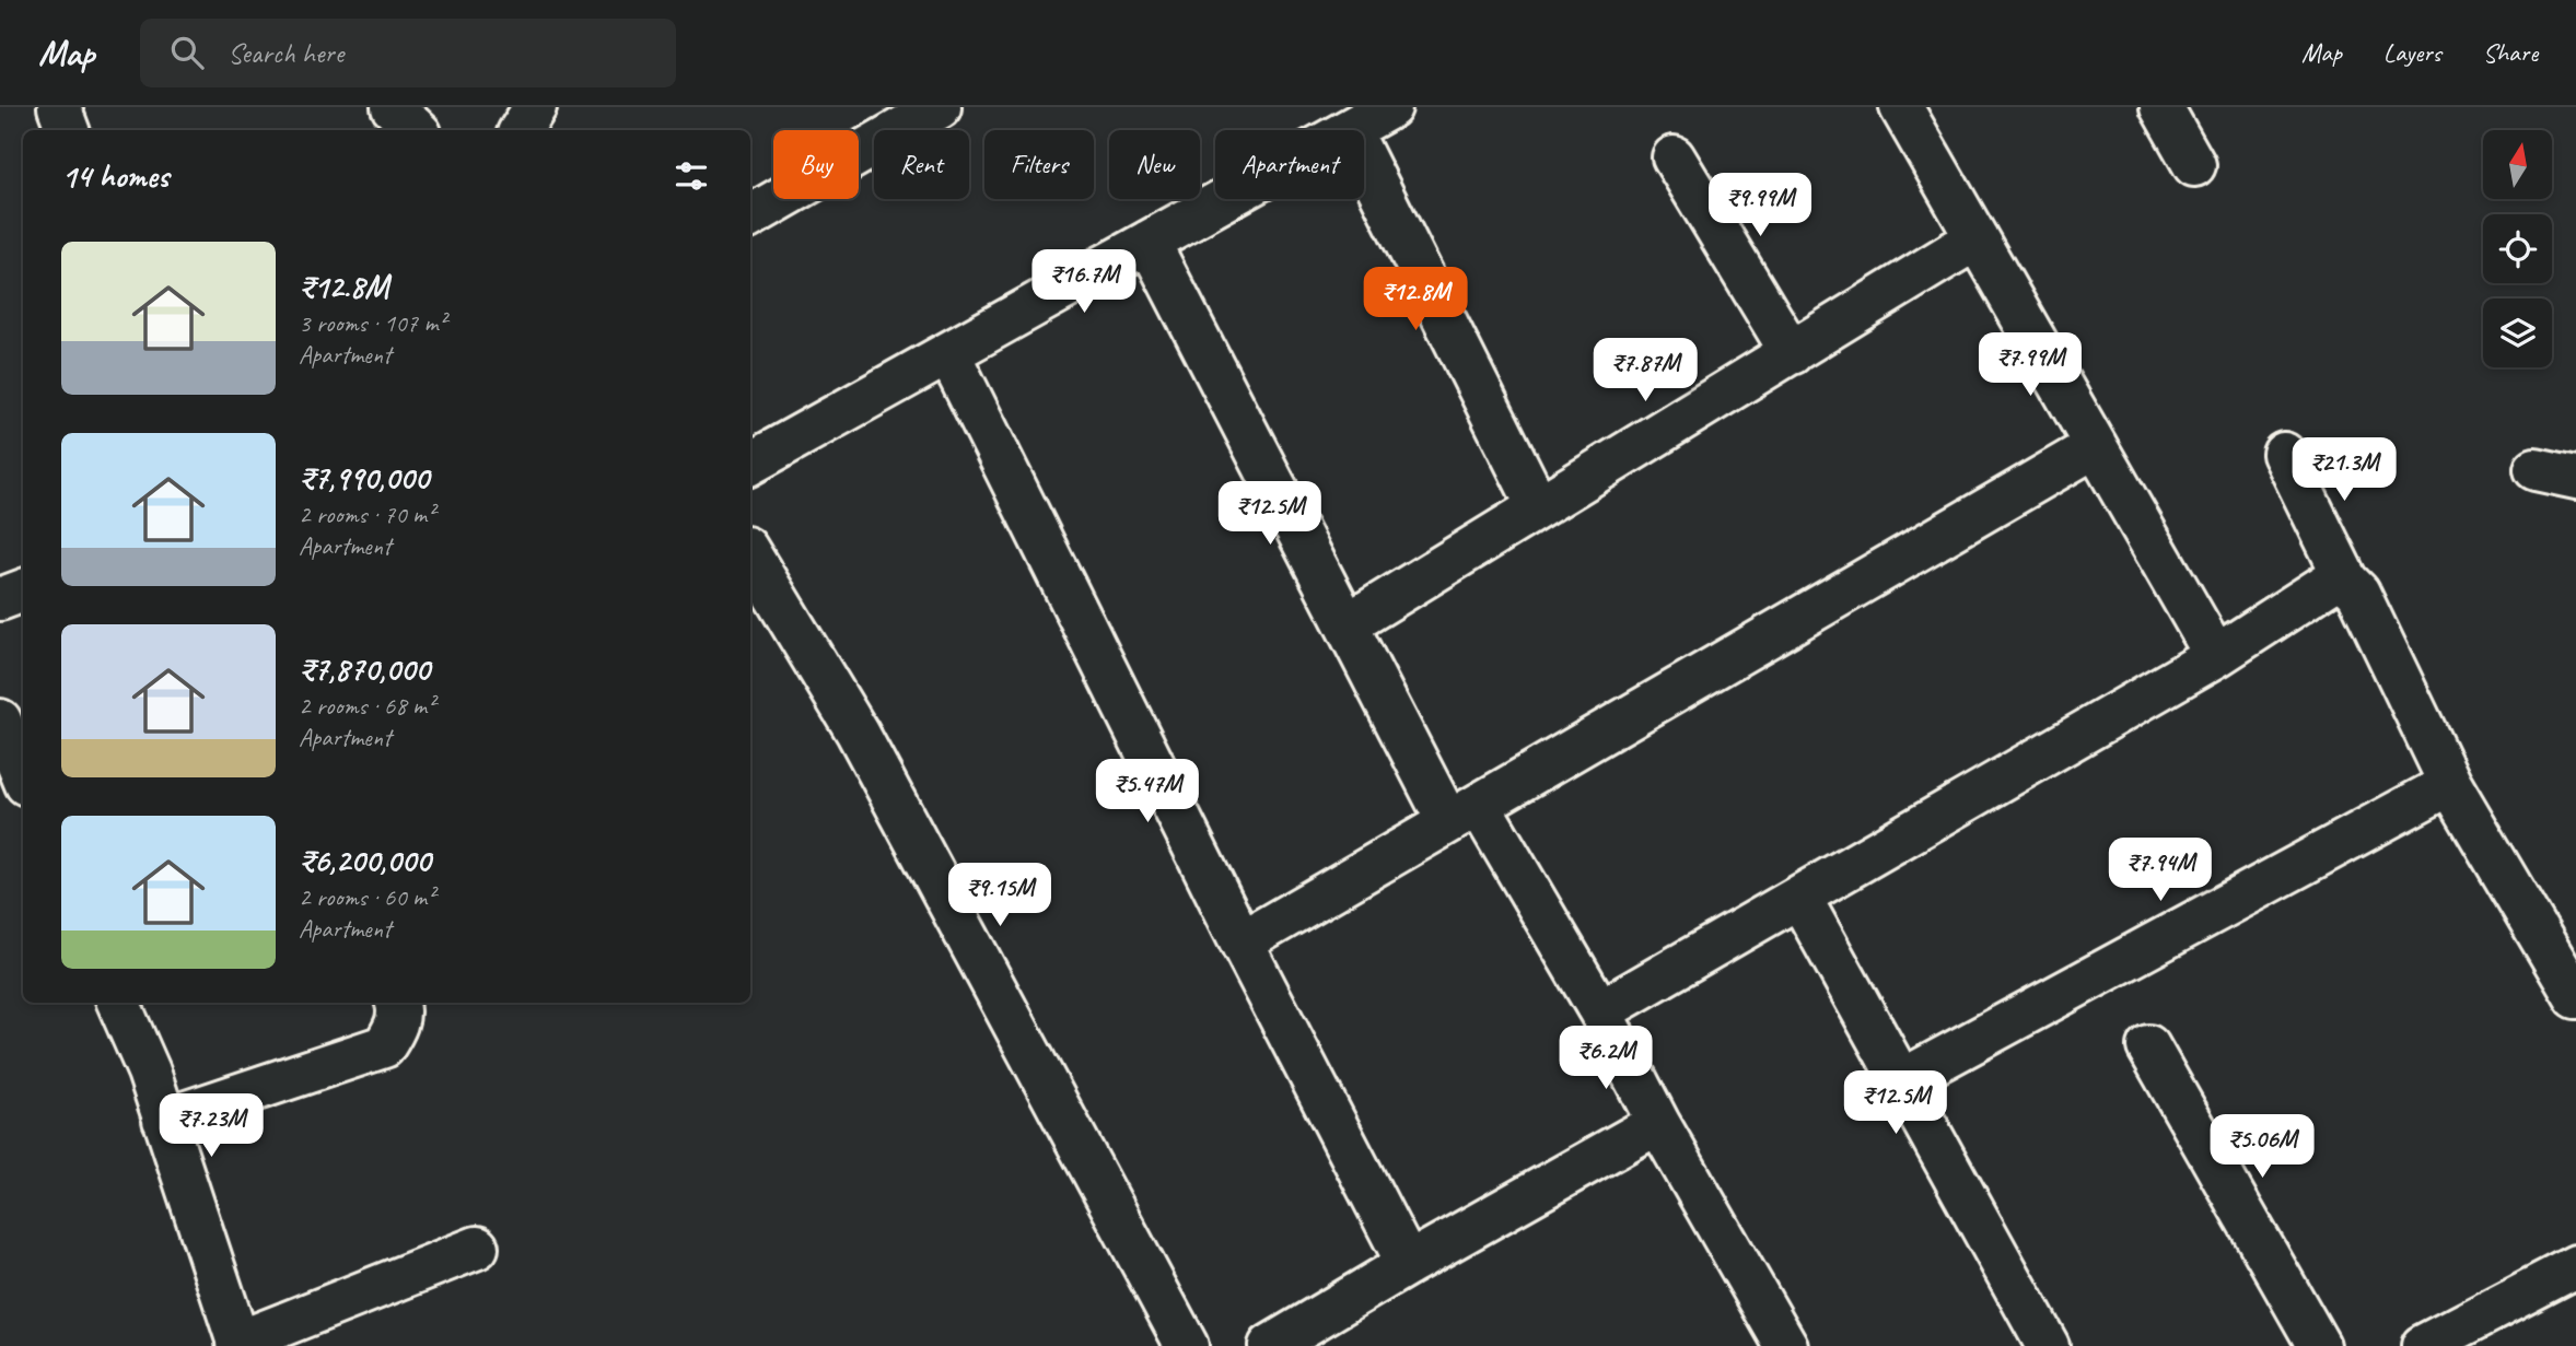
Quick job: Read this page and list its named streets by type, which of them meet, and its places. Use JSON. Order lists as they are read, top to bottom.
{
  "north": "top",
  "page": {
    "header": "Map",
    "search": "Search here",
    "nav": ["Map", "Layers", "Share"],
    "chip": [
      "Buy",
      "Rent",
      "Filters",
      "New",
      "Apartment"
    ],
    "heading": "14 homes",
    "price": [
      "₹9.99M",
      "₹16.7M",
      "₹12.8M",
      "₹7.99M",
      "₹7.87M",
      "₹21.3M",
      "₹12.5M",
      "₹5.47M",
      "₹7.94M",
      "₹9.15M",
      "₹6.2M",
      "₹12.5M",
      "₹7.23M",
      "₹5.06M"
    ],
    "list": [
      {
        "name": "₹12.8M",
        "note": "3 rooms · 107 m² · Apartment"
      },
      {
        "name": "₹7,990,000",
        "note": "2 rooms · 70 m² · Apartment"
      },
      {
        "name": "₹7,870,000",
        "note": "2 rooms · 68 m² · Apartment"
      },
      {
        "name": "₹6,200,000",
        "note": "2 rooms · 60 m² · Apartment"
      }
    ]
  }
}
